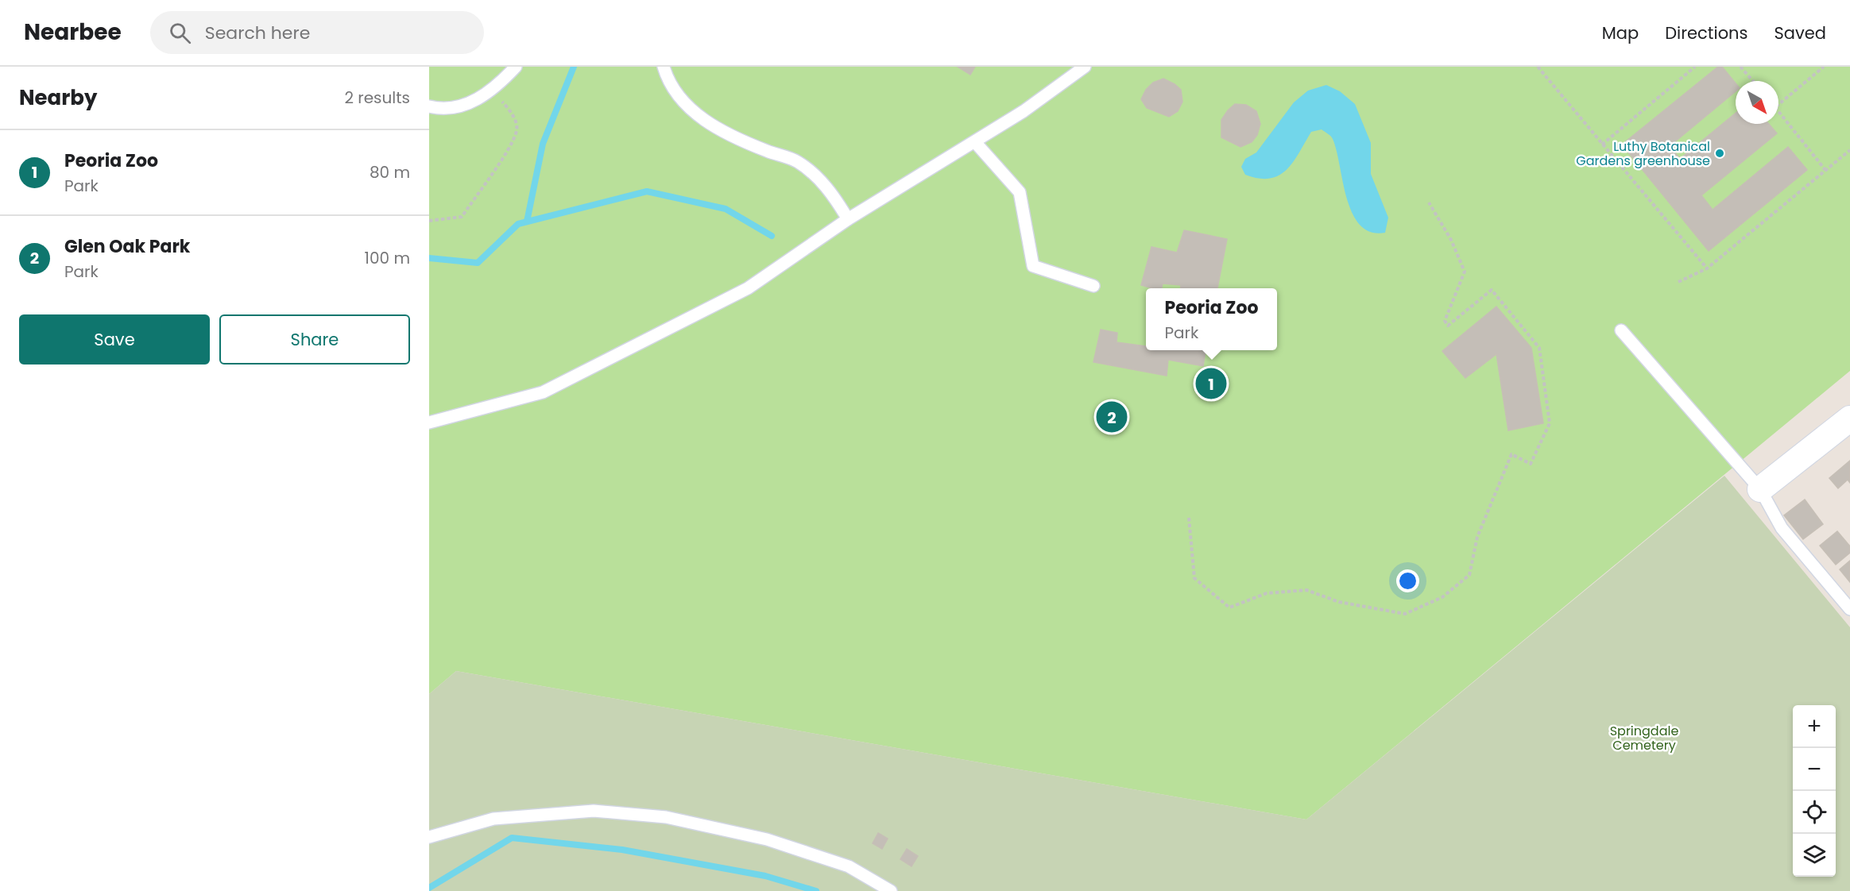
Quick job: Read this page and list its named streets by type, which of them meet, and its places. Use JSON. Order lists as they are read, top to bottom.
{
  "parks": ["Springdale Cemetery"],
  "places": ["Luthy Botanical Gardens greenhouse"],
  "north": "bottom right",
  "page": {
    "header": "Nearbee",
    "search": "Search here",
    "nav": ["Map", "Directions", "Saved"],
    "heading": ["Nearby", "2 results"],
    "list": [
      {
        "mark": "1",
        "name": "Peoria Zoo",
        "note": "Park",
        "value": "80 m"
      },
      {
        "mark": "2",
        "name": "Glen Oak Park",
        "note": "Park",
        "value": "100 m"
      }
    ],
    "popup": ["Peoria Zoo", "Park"],
    "buttons": ["Save", "Share"],
    "pins": ["1", "2"],
    "map_buttons": ["+", "−"]
  }
}
